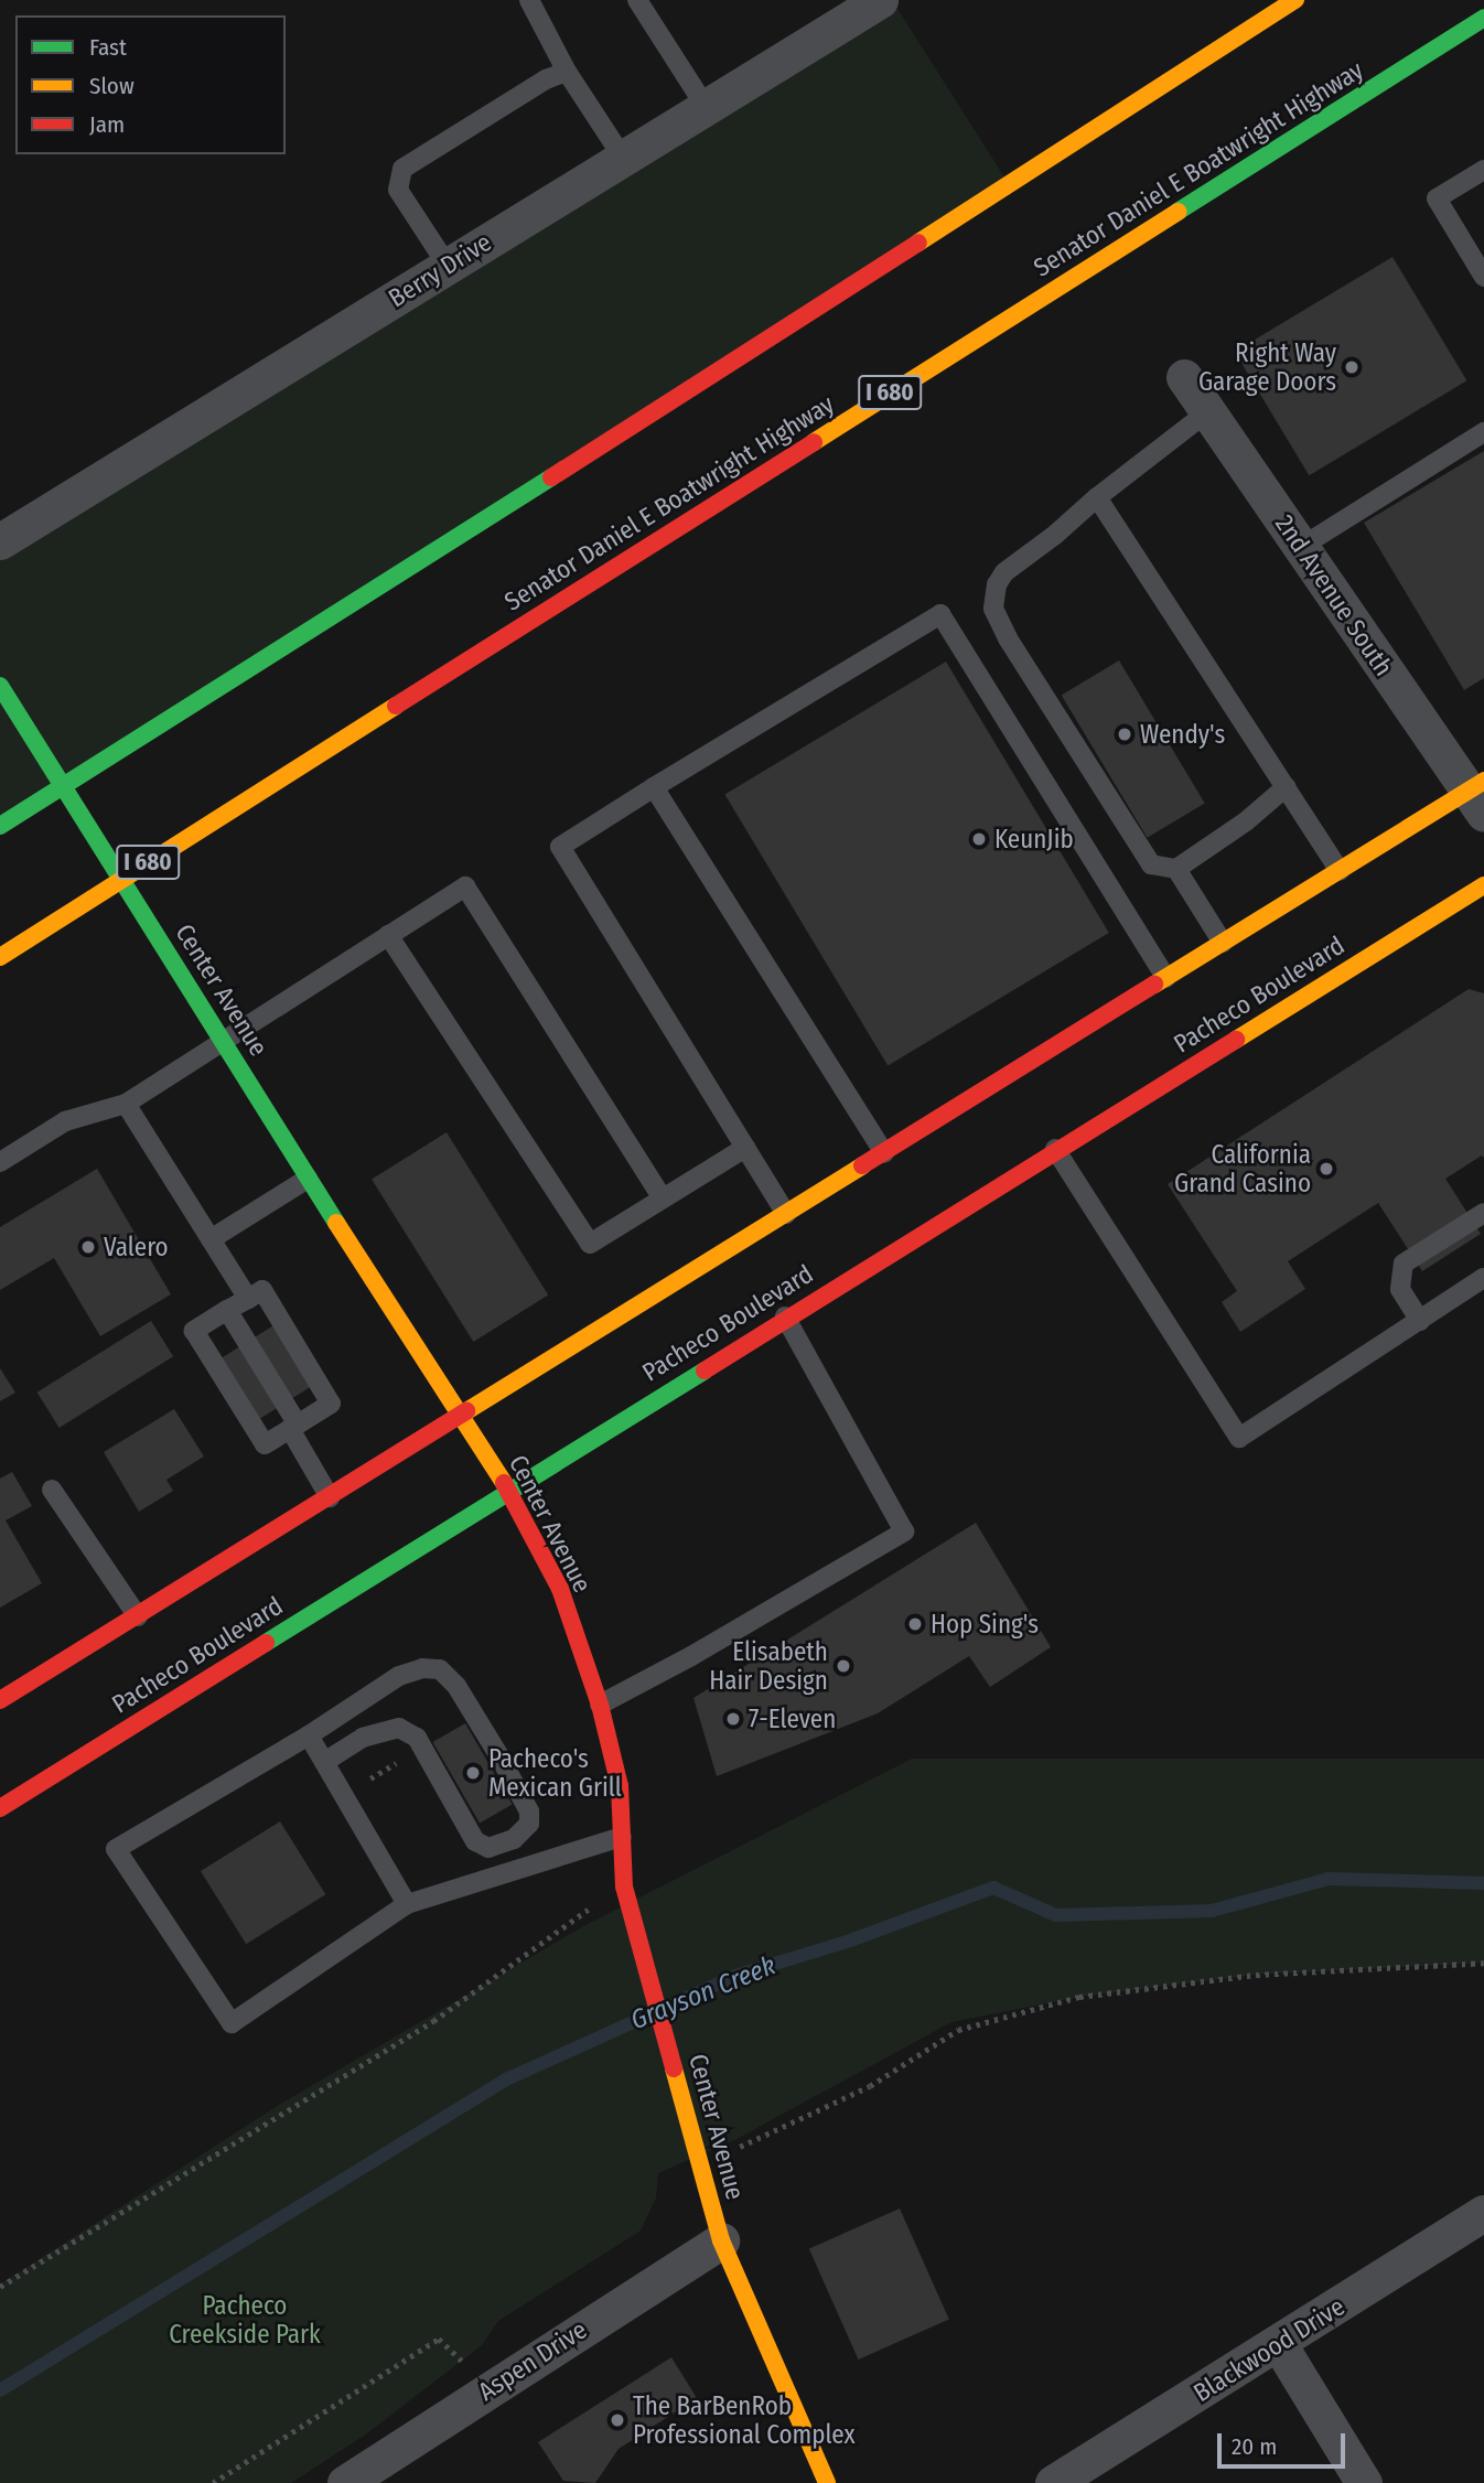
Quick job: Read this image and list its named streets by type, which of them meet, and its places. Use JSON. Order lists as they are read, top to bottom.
{
  "streets": {
    "main road": [
      "Senator Daniel E Boatwright Highway",
      "I 680",
      "Center Avenue",
      "Pacheco Boulevard"
    ],
    "street": [
      "Berry Drive",
      "2nd Avenue South",
      "Blackwood Drive",
      "Aspen Drive"
    ]
  },
  "crossings": [
    ["Center Avenue", "Pacheco Boulevard"],
    ["Center Avenue", "Aspen Drive"]
  ],
  "water": ["Grayson Creek"],
  "parks": ["Pacheco Creekside Park"],
  "places": [
    "Right Way Garage Doors",
    "Wendy's",
    "KeunJib",
    "California Grand Casino",
    "Valero",
    "Hop Sing's",
    "Elisabeth Hair Design",
    "7-Eleven",
    "Pacheco's Mexican Grill",
    "The BarBenRob Professional Complex"
  ],
  "legend": ["Fast", "Slow", "Jam"],
  "scale_bar": "20 m"
}
